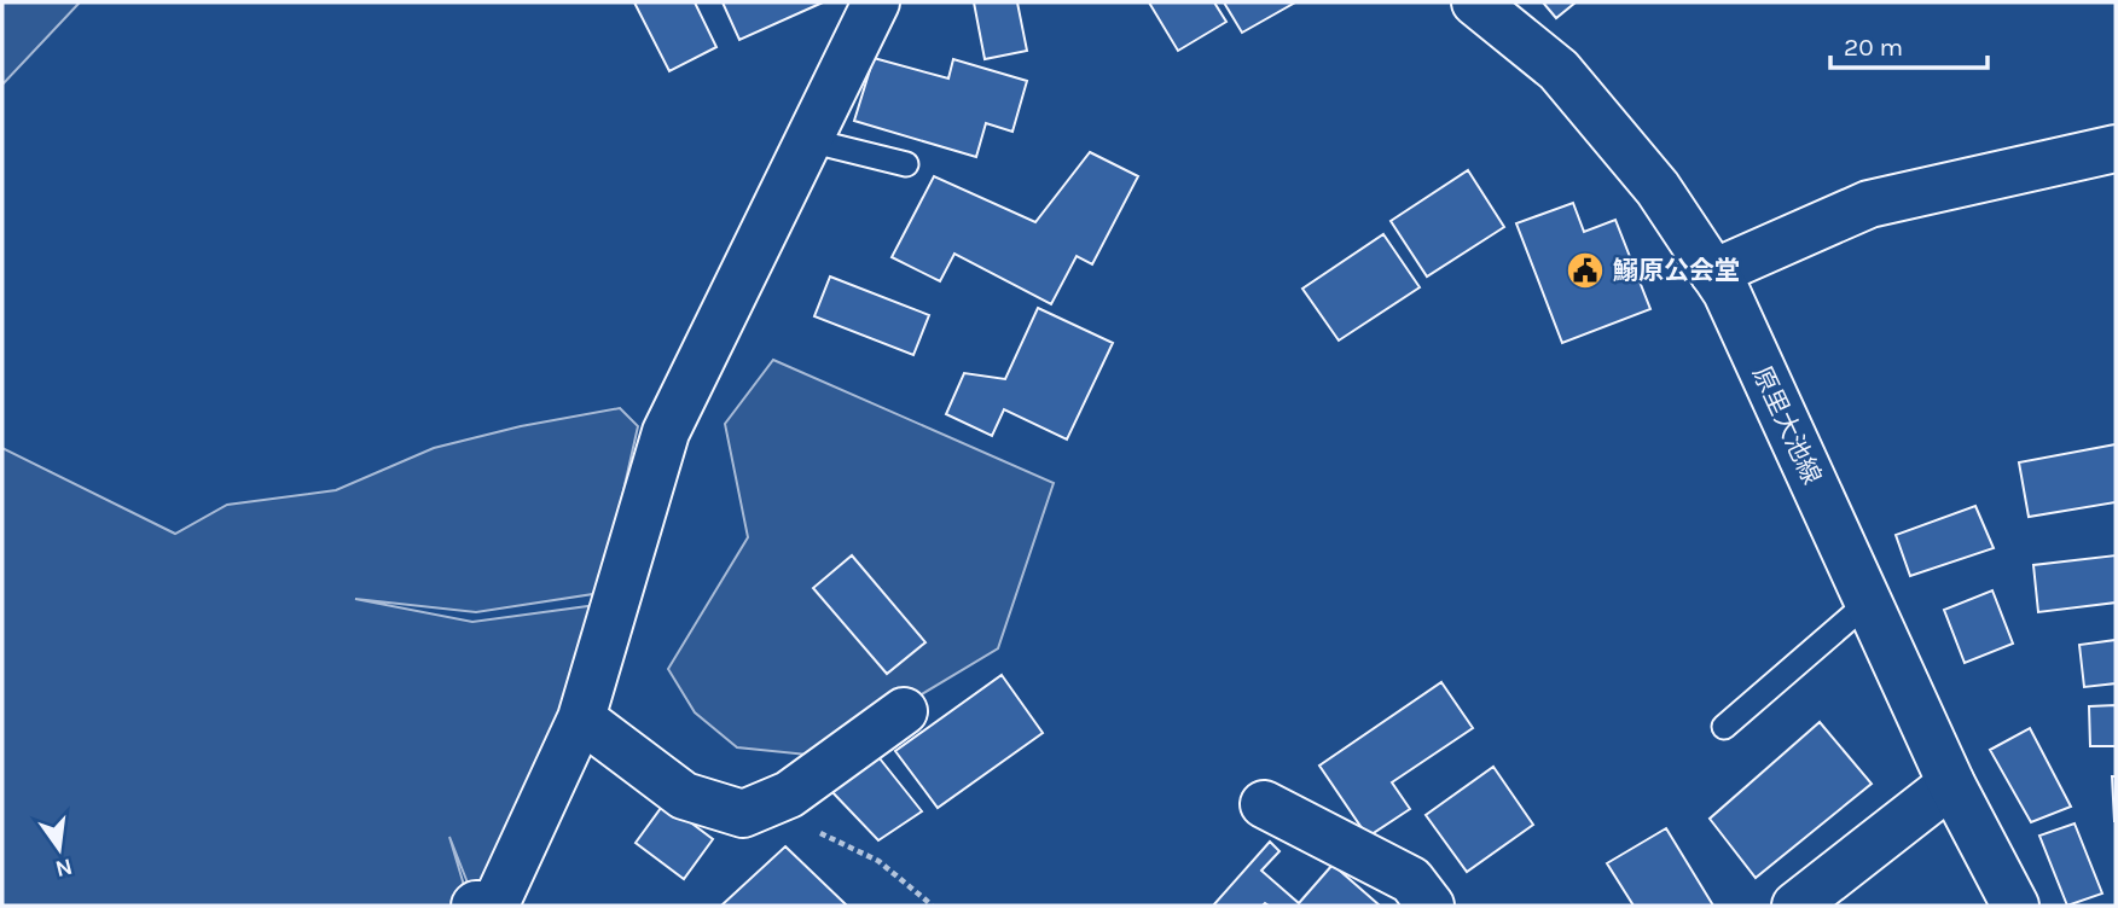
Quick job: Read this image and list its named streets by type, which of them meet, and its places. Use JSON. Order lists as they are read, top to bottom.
{
  "streets": {
    "street": ["原里大池線"]
  },
  "places": {
    "public building": ["鰯原公会堂"]
  },
  "scale_bar": "20 m",
  "north": "bottom"
}
